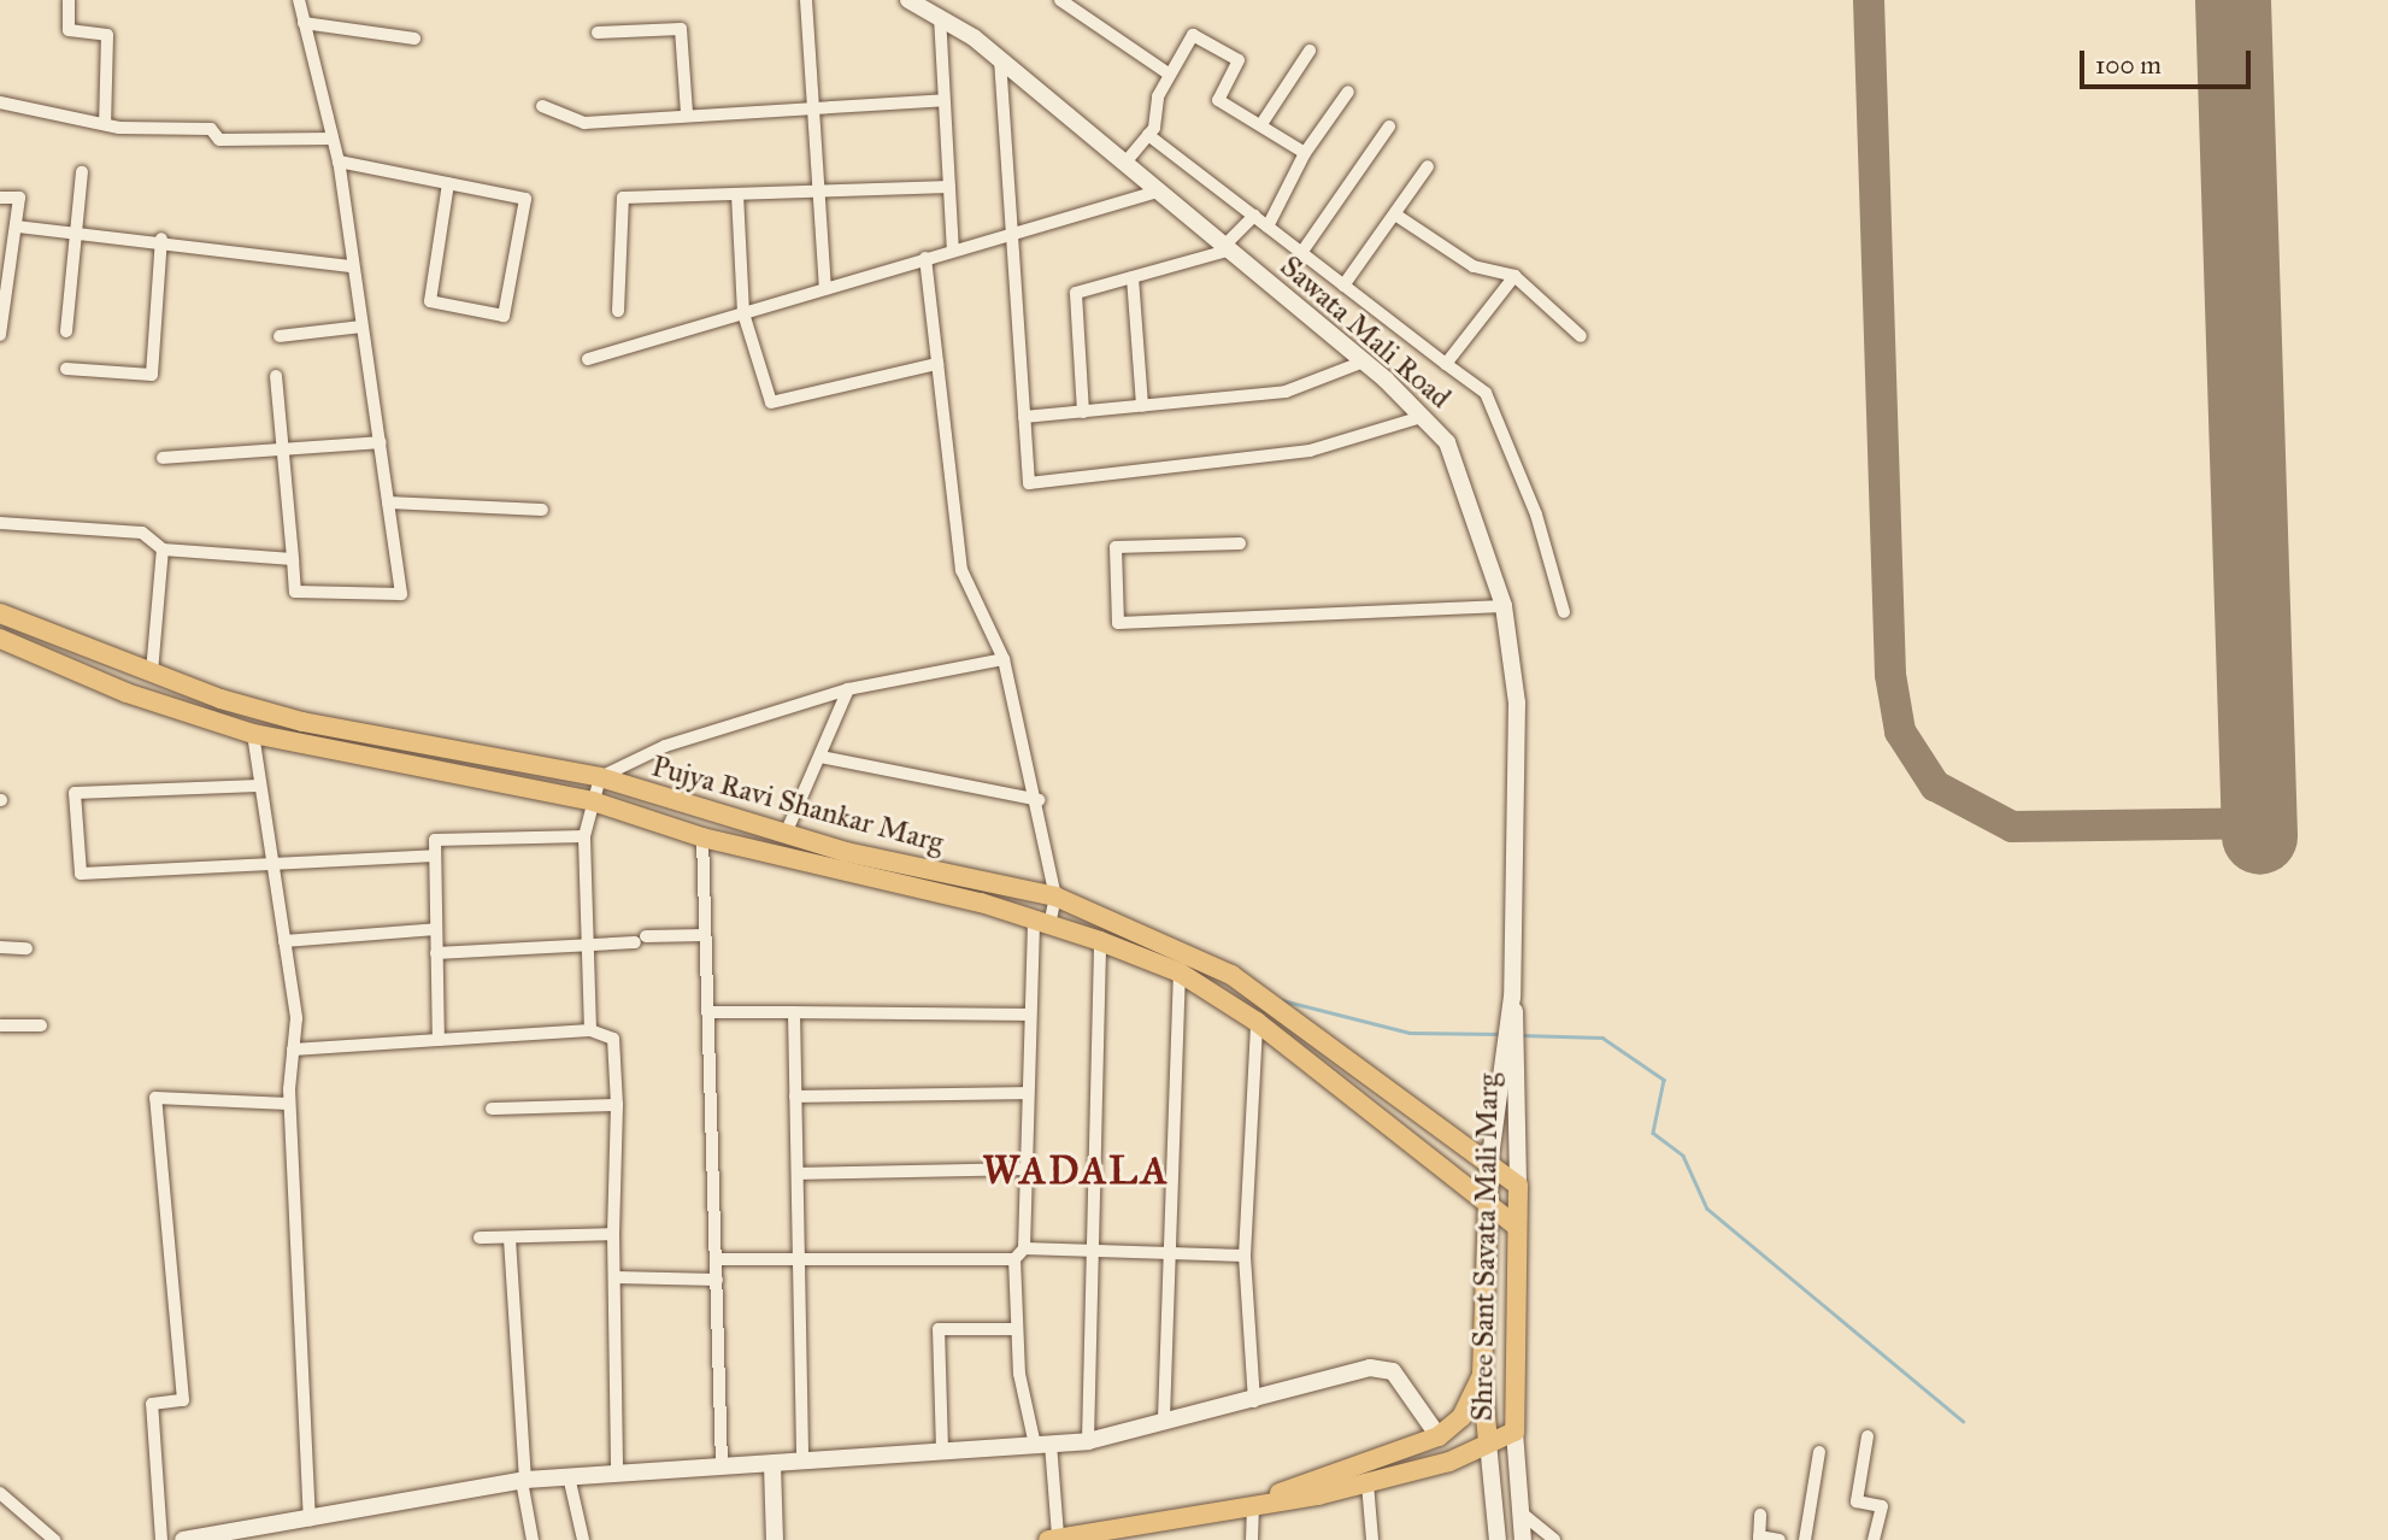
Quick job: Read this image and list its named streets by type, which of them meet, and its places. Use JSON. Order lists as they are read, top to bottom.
{
  "streets": {
    "main road": ["Pujya Ravi Shankar Marg", "Shree Sant Savata Mali Marg"],
    "street": ["Sawata Mali Road"]
  },
  "crossings": [
    ["Sawata Mali Road", "Pujya Ravi Shankar Marg"],
    ["Sawata Mali Road", "Shree Sant Savata Mali Marg"],
    ["Pujya Ravi Shankar Marg", "Shree Sant Savata Mali Marg"]
  ],
  "districts": ["WADALA"],
  "scale_bar": "100 m"
}
